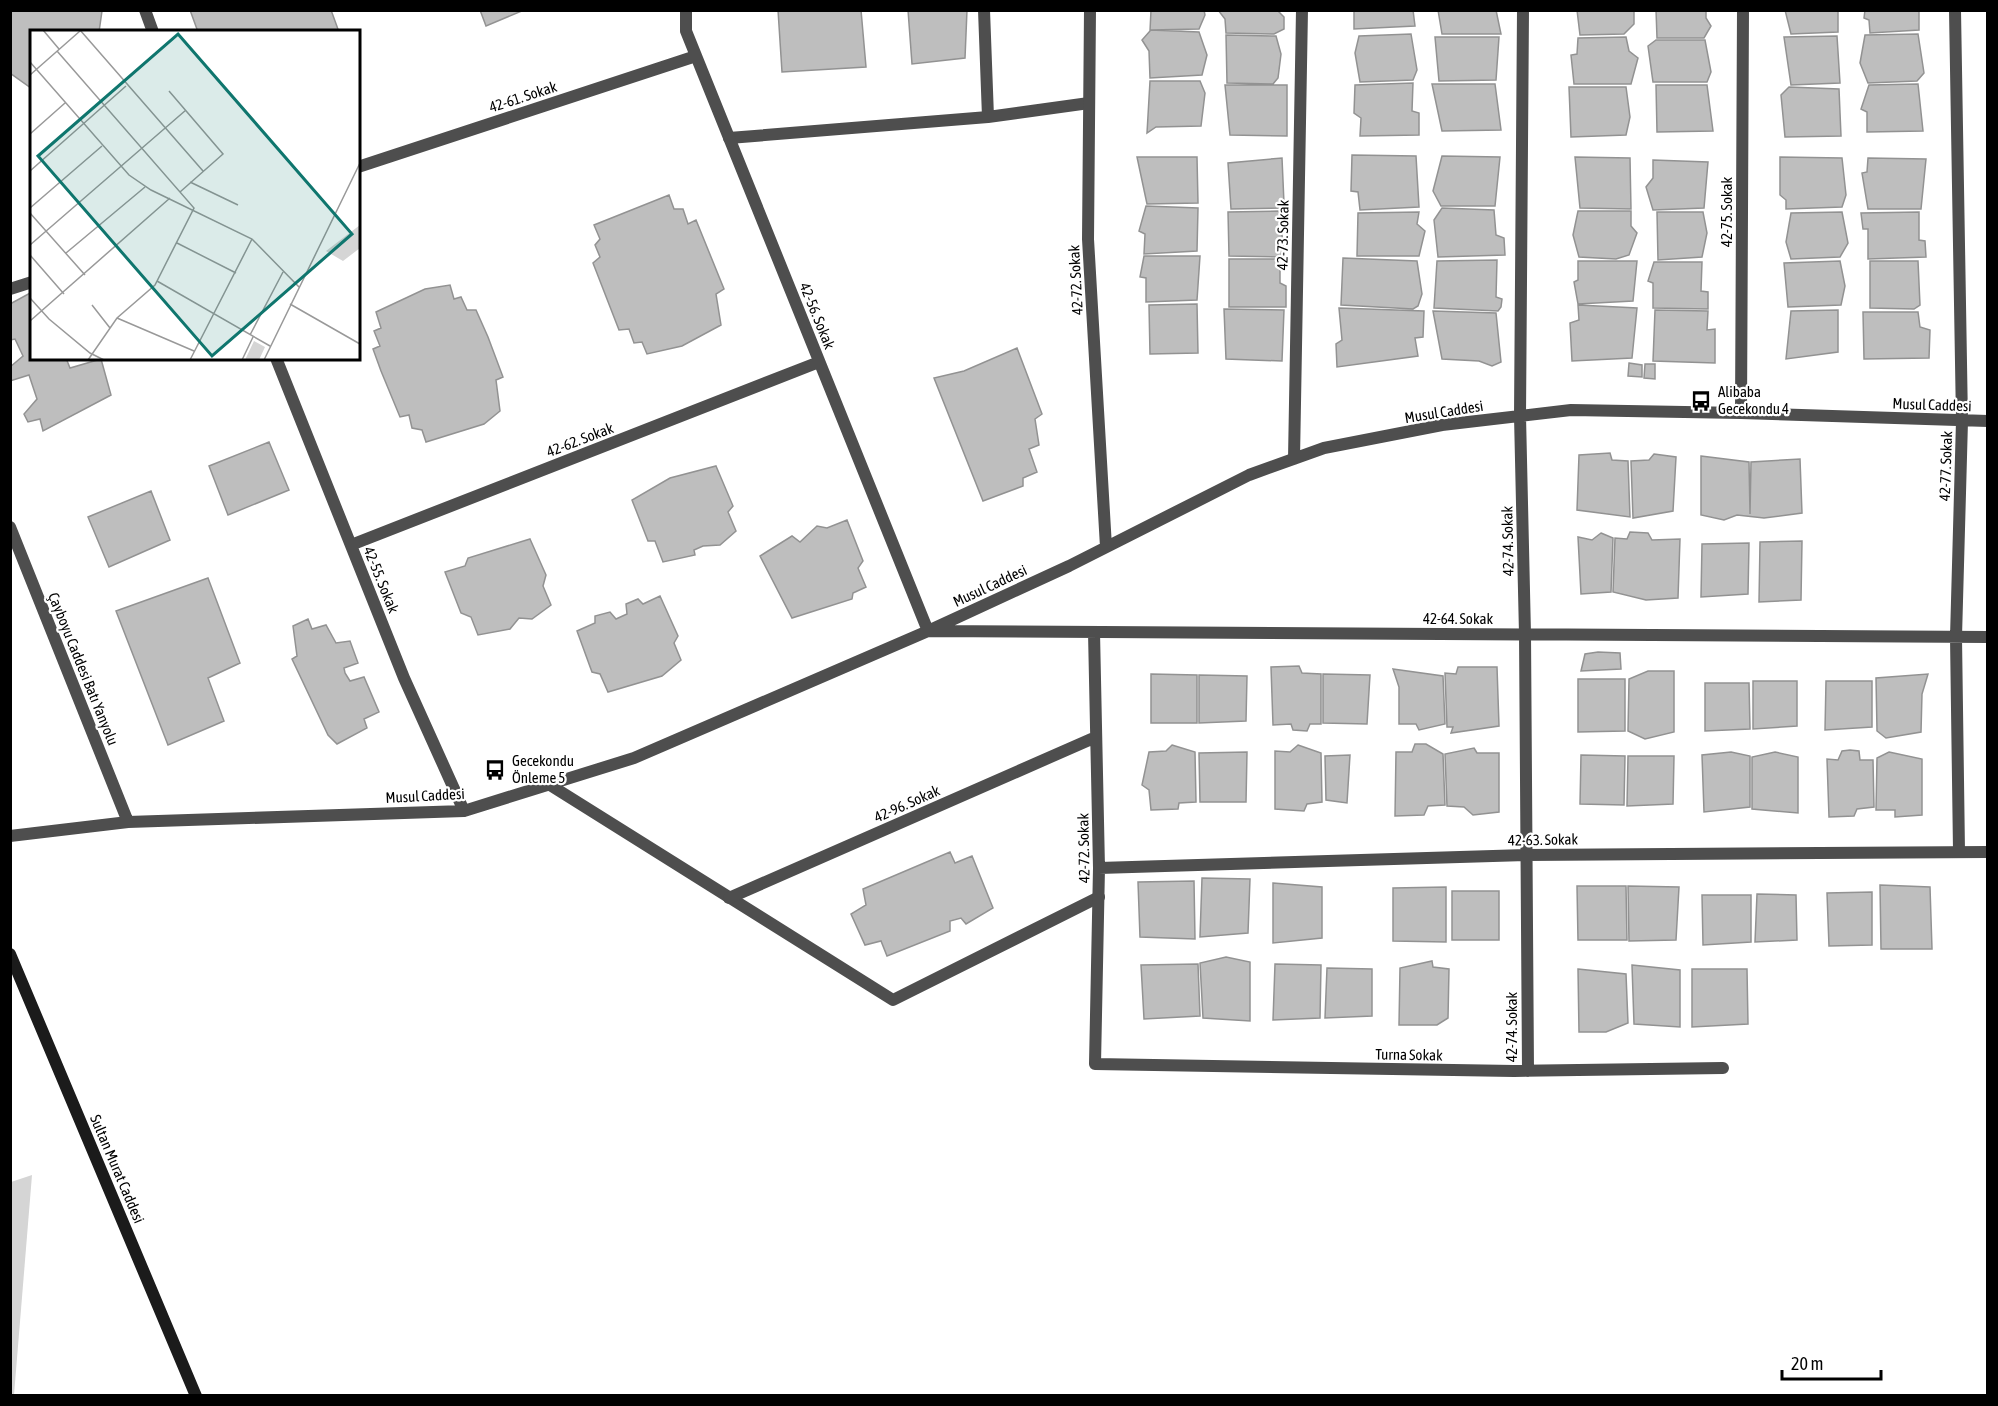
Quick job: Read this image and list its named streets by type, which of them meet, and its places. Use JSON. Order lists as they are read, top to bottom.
{
  "streets": {
    "street": [
      "42-61. Sokak",
      "42-75. Sokak",
      "42-73. Sokak",
      "42-72. Sokak",
      "42-56. Sokak",
      "Musul Caddesi",
      "42-62. Sokak",
      "42-77. Sokak",
      "42-74. Sokak",
      "42-55. Sokak",
      "42-64. Sokak",
      "Çayboyu Caddesi Batı Yanyolu",
      "42-96. Sokak",
      "42-63. Sokak",
      "Turna Sokak",
      "Sultan Murat Caddesi"
    ]
  },
  "crossings": [
    ["42-61. Sokak", "42-56. Sokak"],
    ["42-75. Sokak", "Musul Caddesi"],
    ["42-73. Sokak", "Musul Caddesi"],
    ["42-72. Sokak", "Musul Caddesi"],
    ["42-72. Sokak", "42-64. Sokak"],
    ["42-72. Sokak", "42-96. Sokak"],
    ["42-72. Sokak", "42-63. Sokak"],
    ["42-72. Sokak", "Turna Sokak"],
    ["42-56. Sokak", "Musul Caddesi"],
    ["42-56. Sokak", "42-62. Sokak"],
    ["42-56. Sokak", "42-64. Sokak"],
    ["Musul Caddesi", "42-77. Sokak"],
    ["Musul Caddesi", "42-74. Sokak"],
    ["Musul Caddesi", "42-55. Sokak"],
    ["Musul Caddesi", "42-64. Sokak"],
    ["Musul Caddesi", "Çayboyu Caddesi Batı Yanyolu"],
    ["42-62. Sokak", "42-55. Sokak"],
    ["42-77. Sokak", "42-64. Sokak"],
    ["42-77. Sokak", "42-63. Sokak"],
    ["42-74. Sokak", "42-64. Sokak"],
    ["42-74. Sokak", "42-63. Sokak"],
    ["42-74. Sokak", "Turna Sokak"]
  ],
  "places": {
    "bus stop": ["Alibaba Gecekondu 4", "Gecekondu Önleme 5"]
  },
  "scale_bar": "20 m"
}
